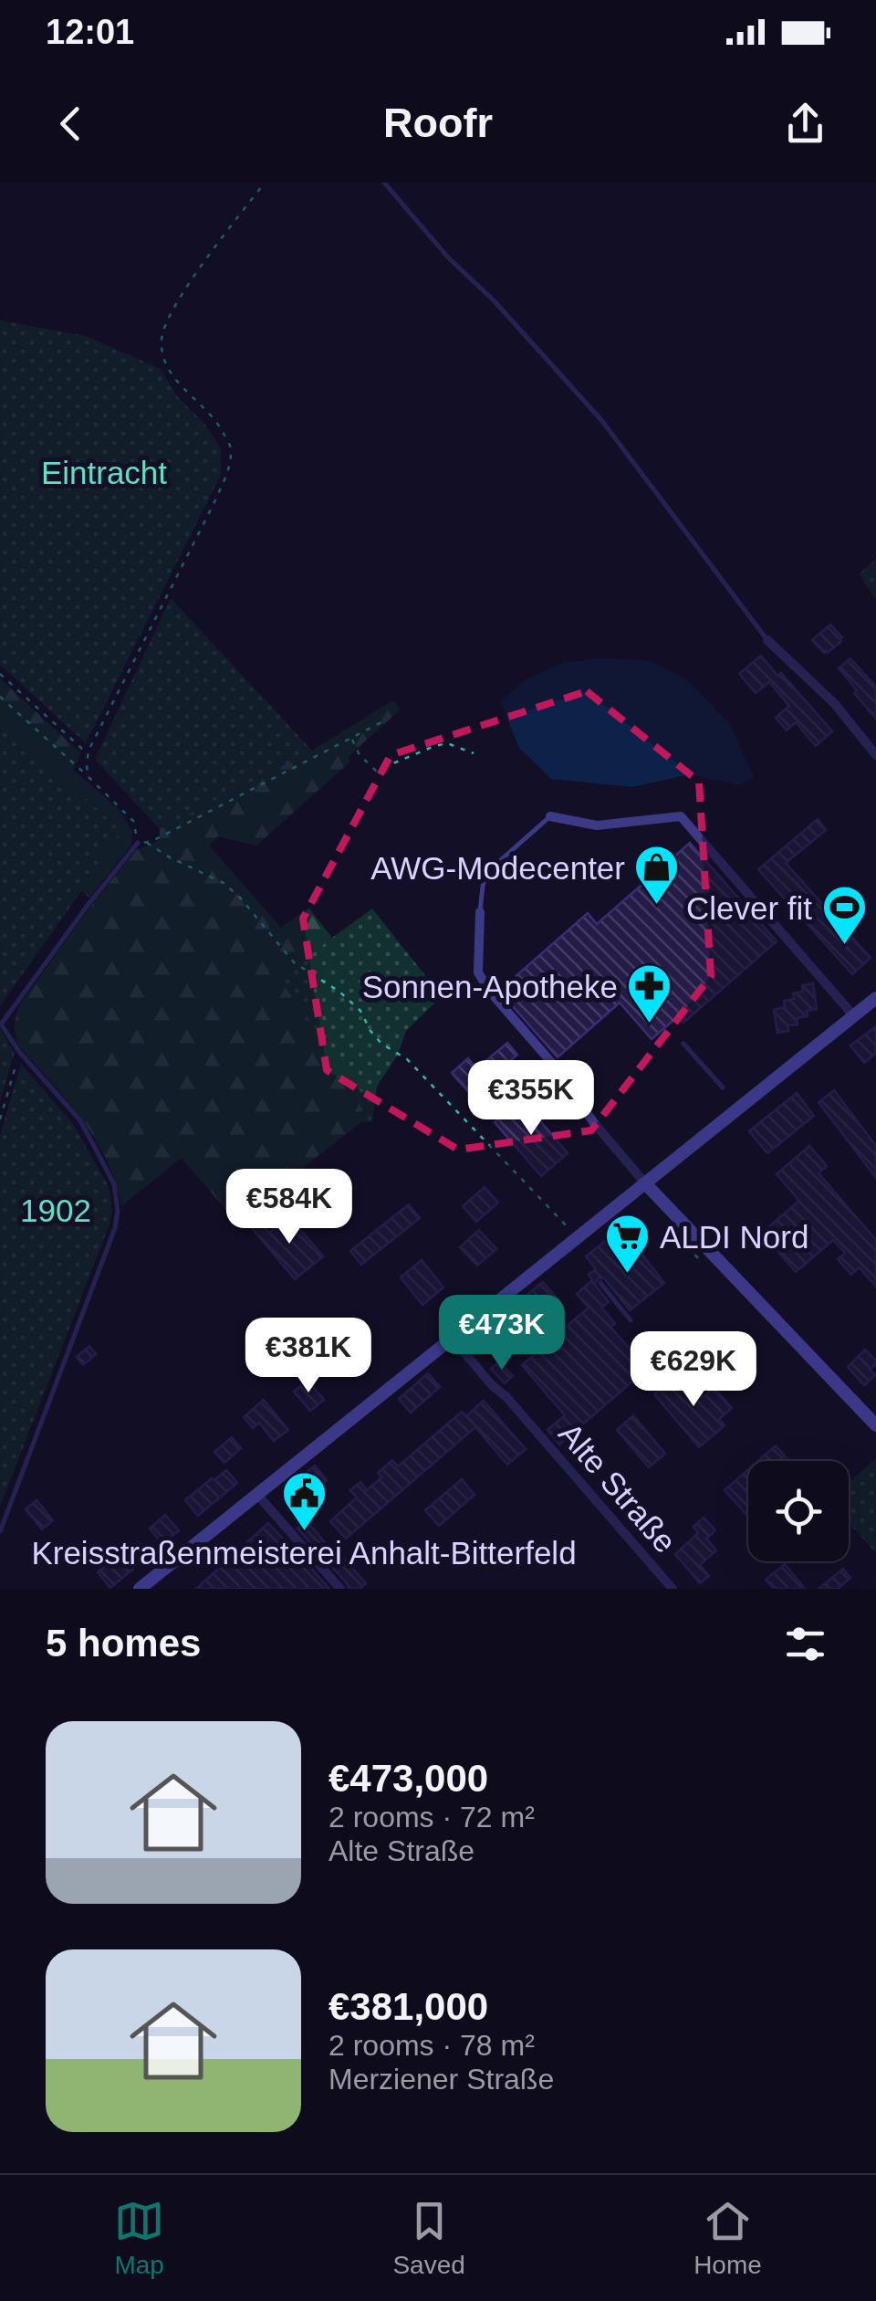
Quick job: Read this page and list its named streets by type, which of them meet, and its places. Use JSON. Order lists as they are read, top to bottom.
{
  "streets": {
    "street": ["Alte Straße"]
  },
  "parks": ["Eintracht", "1902"],
  "places": {
    "shop": ["AWG-Modecenter"],
    "sports": ["Clever fit"],
    "pharmacy": ["Sonnen-Apotheke"],
    "supermarket": ["ALDI Nord"],
    "public building": ["Kreisstraßenmeisterei Anhalt-Bitterfeld"]
  },
  "page": {
    "status": "12:01",
    "header": "Roofr",
    "price": [
      "€355K",
      "€584K",
      "€473K",
      "€381K",
      "€629K"
    ],
    "heading": "5 homes",
    "list": [
      {
        "name": "€473,000",
        "note": "2 rooms · 72 m² · Alte Straße"
      },
      {
        "name": "€381,000",
        "note": "2 rooms · 78 m² · Merziener Straße"
      }
    ],
    "tabs": ["Map", "Saved", "Home"]
  }
}
